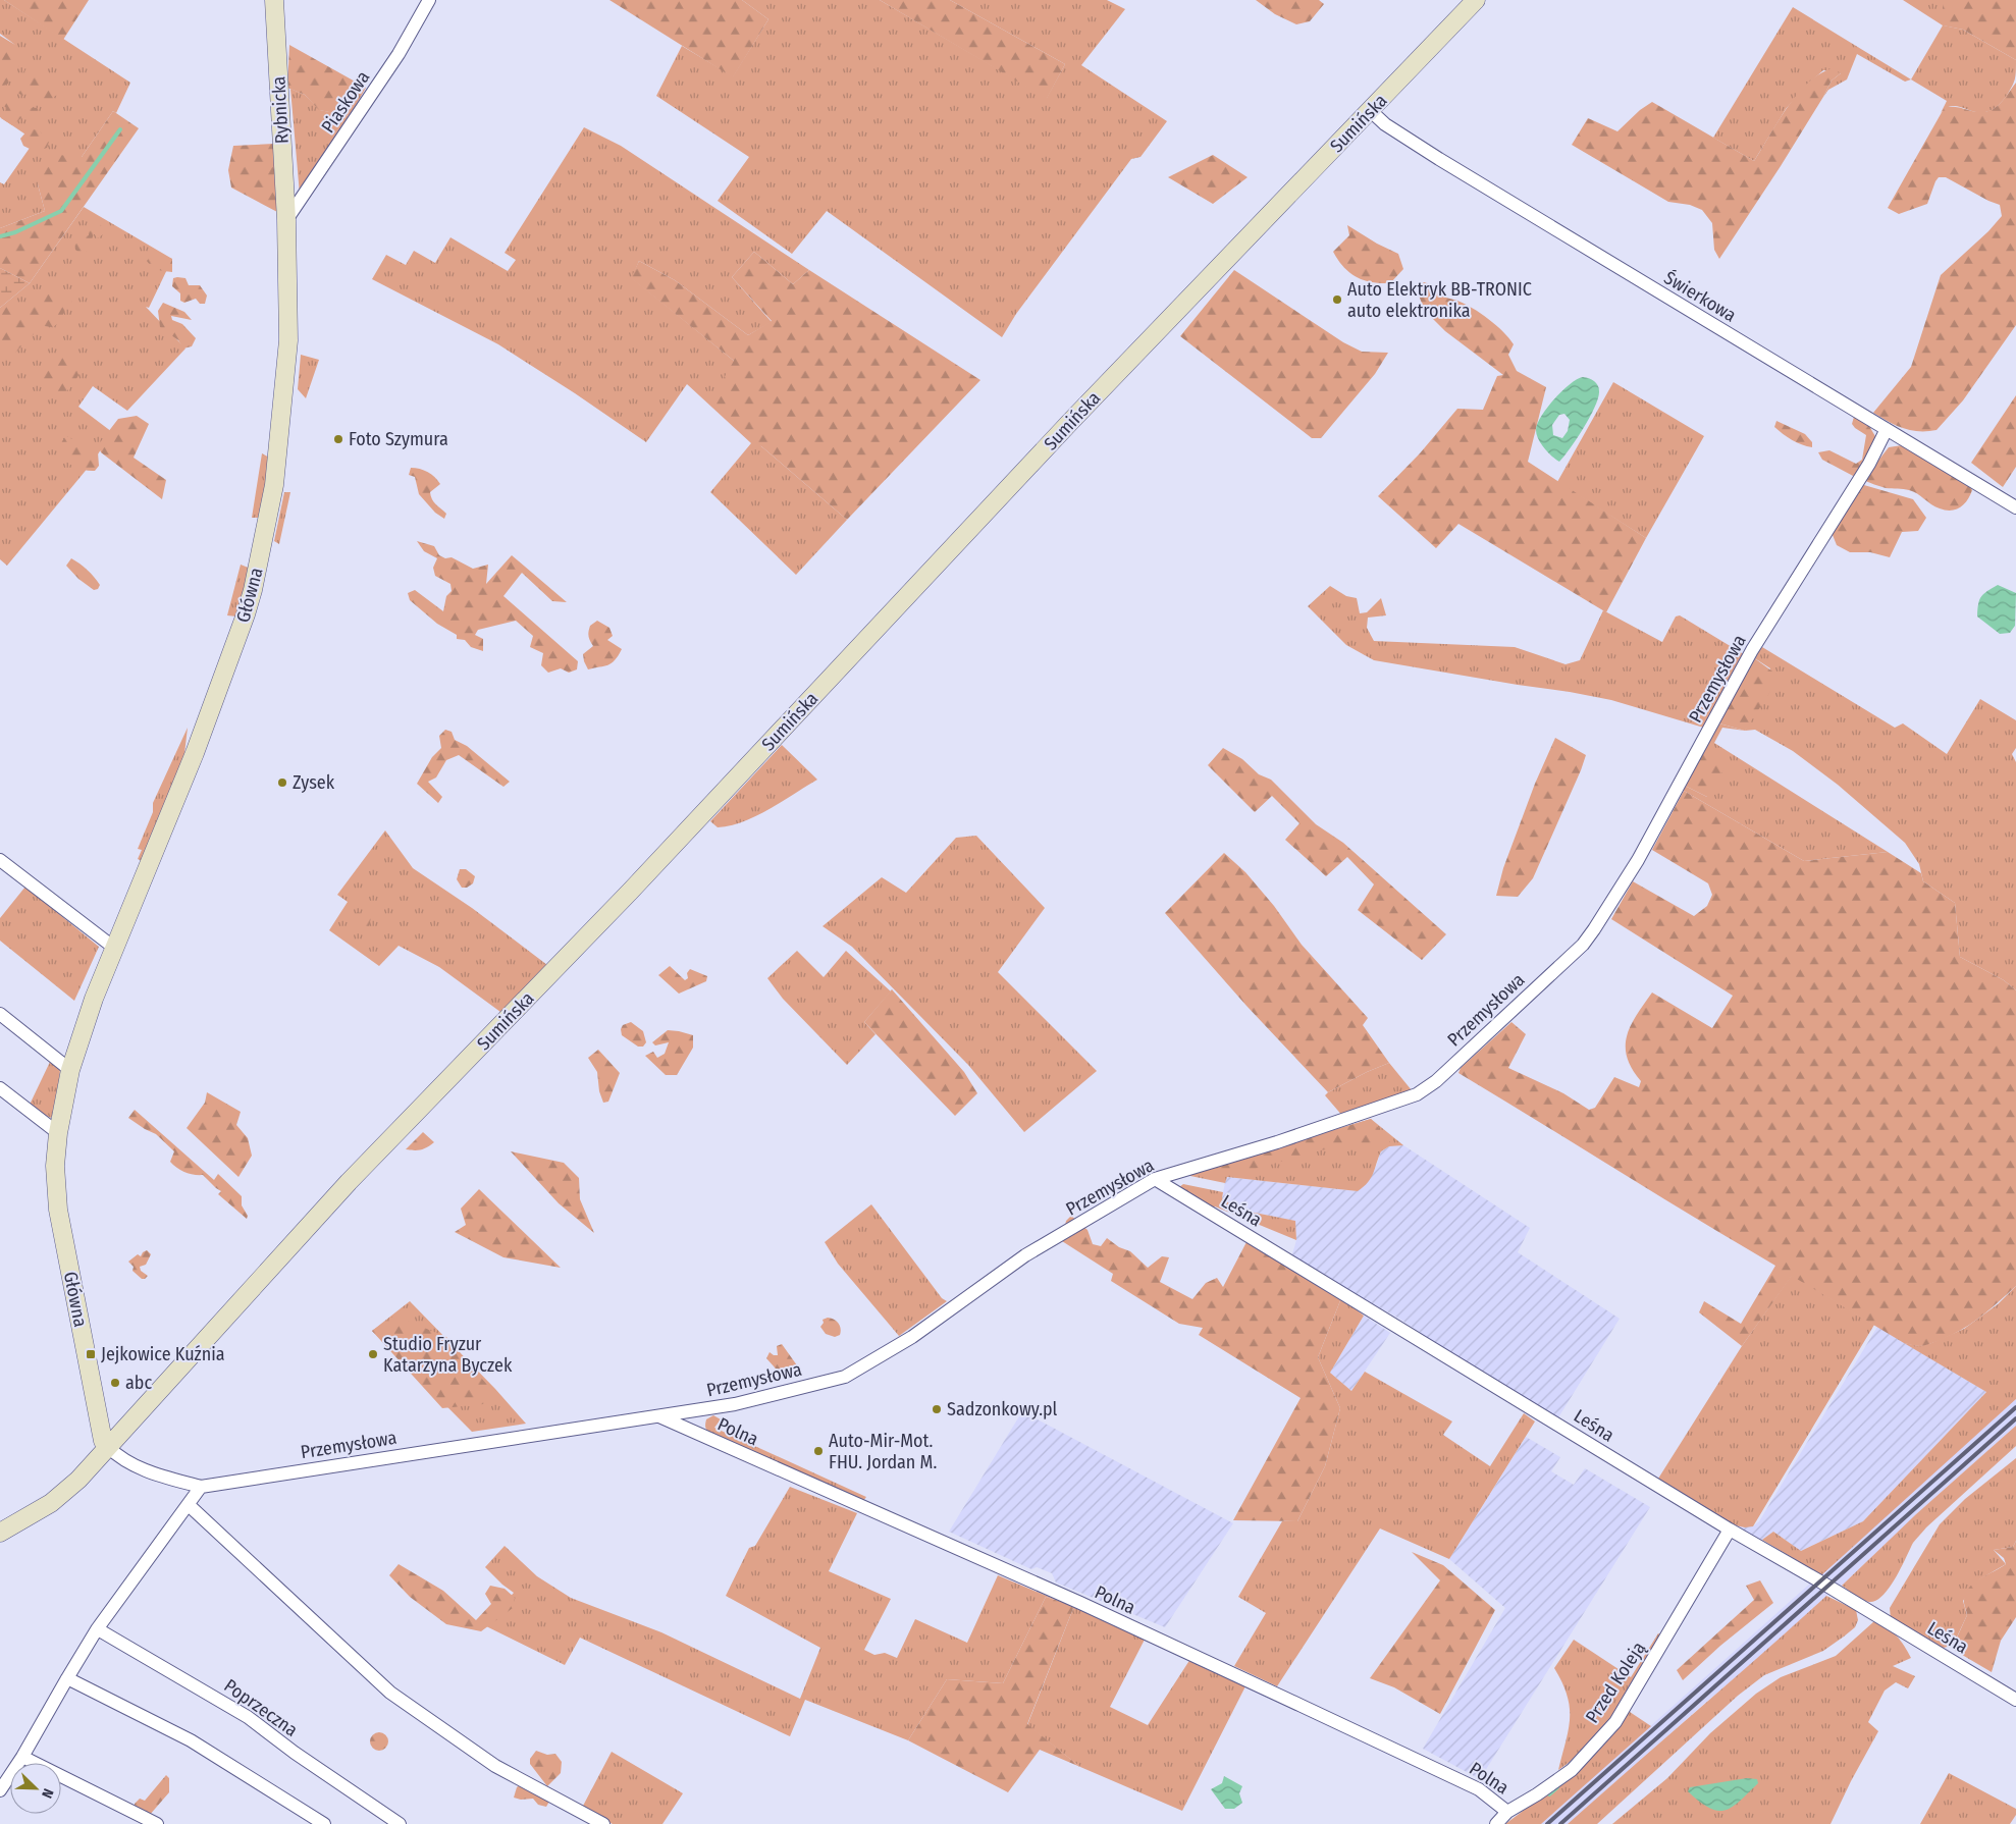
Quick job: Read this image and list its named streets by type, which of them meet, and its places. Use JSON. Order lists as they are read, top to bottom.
{
  "streets": {
    "street": [
      "Piaskowa",
      "Rybnicka",
      "Sumińska",
      "Świerkowa",
      "Główna",
      "Przemysłowa",
      "Leśna",
      "Polna",
      "Przed Koleją",
      "Poprzeczna"
    ]
  },
  "crossings": [
    ["Piaskowa", "Rybnicka"],
    ["Piaskowa", "Główna"],
    ["Rybnicka", "Główna"],
    ["Sumińska", "Świerkowa"],
    ["Sumińska", "Główna"],
    ["Sumińska", "Przemysłowa"],
    ["Świerkowa", "Przemysłowa"],
    ["Główna", "Przemysłowa"],
    ["Przemysłowa", "Leśna"],
    ["Przemysłowa", "Polna"],
    ["Leśna", "Przed Koleją"],
    ["Polna", "Przed Koleją"]
  ],
  "places": {
    "other": [
      "Auto Elektryk BB-TRONIC auto elektronika",
      "Foto Szymura",
      "Zysek",
      "Studio Fryzur Katarzyna Byczek",
      "abc",
      "Sadzonkowy.pl",
      "Auto-Mir-Mot. FHU. Jordan M."
    ],
    "transit": ["Jejkowice Kuźnia"]
  },
  "north": "bottom right"
}
